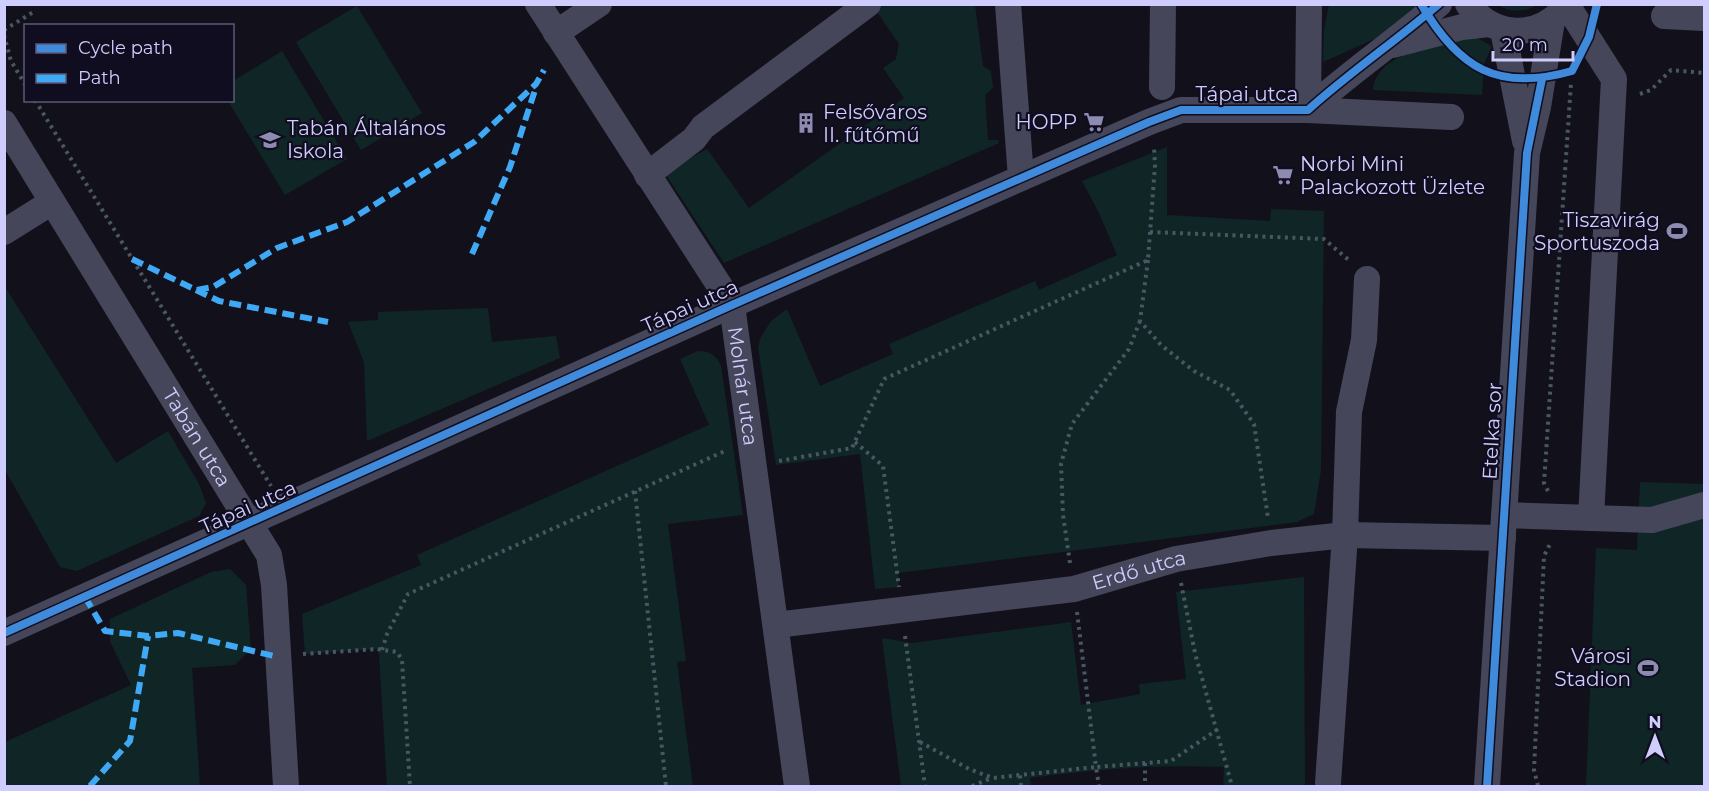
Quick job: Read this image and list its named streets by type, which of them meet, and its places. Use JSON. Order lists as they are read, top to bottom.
{
  "streets": {
    "street": [
      "Tápai utca",
      "Molnár utca",
      "Etelka sor",
      "Tabán utca",
      "Erdő utca"
    ]
  },
  "crossings": [
    ["Tápai utca", "Molnár utca"],
    ["Tápai utca", "Etelka sor"],
    ["Tápai utca", "Tabán utca"],
    ["Molnár utca", "Erdő utca"],
    ["Etelka sor", "Erdő utca"]
  ],
  "places": {
    "supermarket": ["HOPP", "Norbi Mini Palackozott Üzlete"],
    "building": ["Felsőváros II. fűtőmű"],
    "school or university": ["Tabán Általános Iskola"],
    "sports": ["Tiszavirág Sportuszoda", "Városi Stadion"]
  },
  "legend": ["Cycle path", "Path"],
  "scale_bar": "20 m",
  "north": "top"
}
